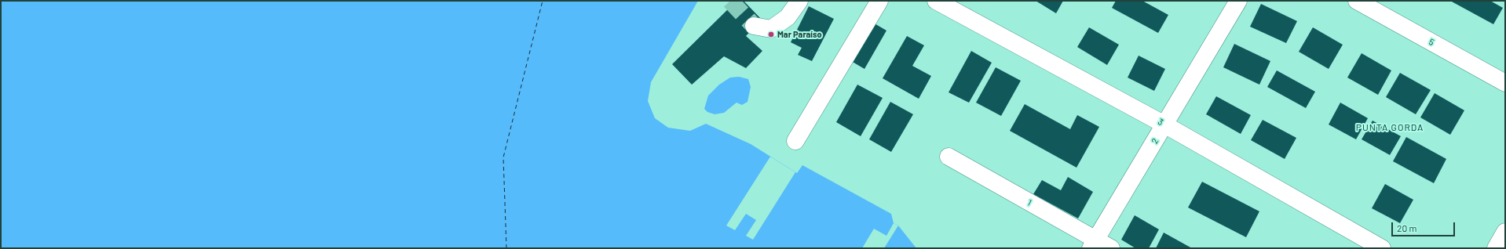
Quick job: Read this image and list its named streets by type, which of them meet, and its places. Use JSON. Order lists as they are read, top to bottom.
{
  "streets": {
    "street": [
      "5",
      "3",
      "2",
      "1"
    ]
  },
  "crossings": [
    ["3", "2"],
    ["2", "1"]
  ],
  "districts": ["PUNTA GORDA"],
  "places": ["Mar Paraíso"],
  "scale_bar": "20 m"
}
